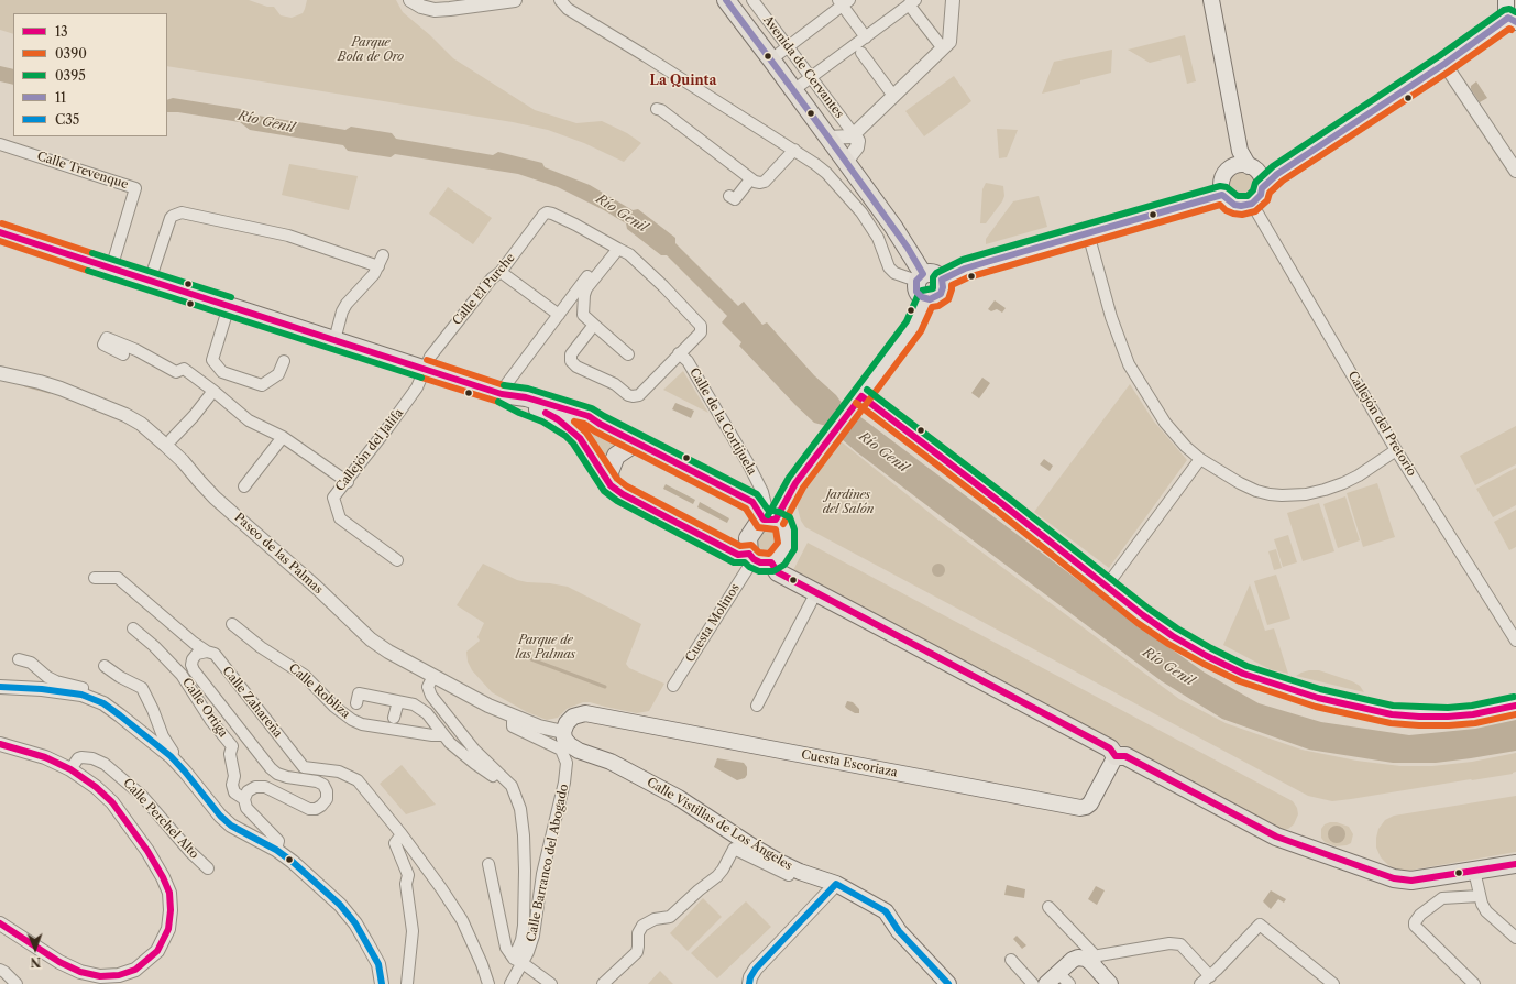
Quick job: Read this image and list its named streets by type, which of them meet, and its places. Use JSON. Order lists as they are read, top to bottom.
{
  "streets": {
    "main road": ["Avenida de Cervantes", "Cuesta Escoriaza", "Calle Vistillas de Los Ángeles"],
    "street": [
      "Calle Trevenque",
      "Calle El Purche",
      "Calle de la Cortijuela",
      "Callejón del Pretorio",
      "Callejón del Jalifa",
      "Paseo de las Palmas",
      "Cuesta Molinos",
      "Calle Robliza",
      "Calle Zahareña",
      "Calle Ortiga",
      "Calle Perchel Alto",
      "Calle Barranco del Abogado"
    ]
  },
  "crossings": [
    ["Calle El Purche", "Callejón del Jalifa"],
    ["Calle de la Cortijuela", "Cuesta Molinos"],
    ["Paseo de las Palmas", "Cuesta Escoriaza"],
    ["Paseo de las Palmas", "Calle Vistillas de Los Ángeles"],
    ["Paseo de las Palmas", "Calle Barranco del Abogado"],
    ["Cuesta Escoriaza", "Calle Vistillas de Los Ángeles"]
  ],
  "districts": ["La Quinta"],
  "water": ["Río Genil"],
  "parks": ["Parque Bola de Oro", "Jardines del Salón", "Parque de las Palmas"],
  "lines": [
    "transit line 11",
    "transit line 0395",
    "transit line 0390",
    "transit line 13",
    "transit line C35"
  ],
  "legend": [
    "13",
    "0390",
    "0395",
    "11",
    "C35"
  ],
  "north": "bottom"
}
